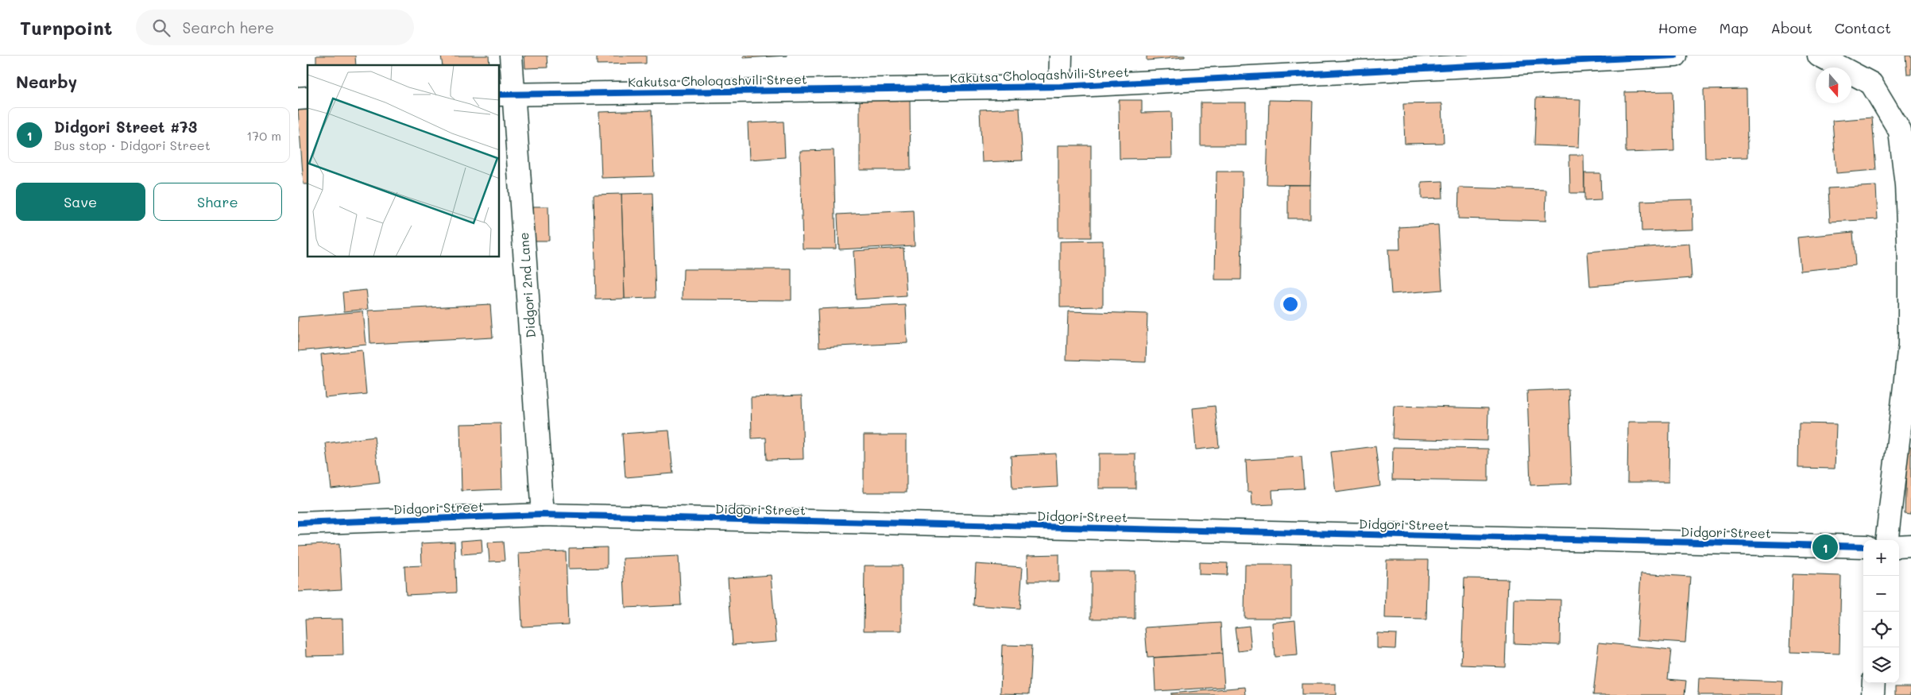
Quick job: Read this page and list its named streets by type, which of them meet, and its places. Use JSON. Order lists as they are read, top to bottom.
{
  "streets": {
    "street": ["Kakutsa Choloqashvili Street", "Didgori 2nd Lane", "Didgori Street"]
  },
  "crossings": [
    ["Kakutsa Choloqashvili Street", "Didgori 2nd Lane"],
    ["Didgori 2nd Lane", "Didgori Street"]
  ],
  "north": "bottom",
  "page": {
    "header": "Turnpoint",
    "search": "Search here",
    "nav": [
      "Home",
      "Map",
      "About",
      "Contact"
    ],
    "heading": "Nearby",
    "list": [
      {
        "mark": "1",
        "name": "Didgori Street #73",
        "note": "Bus stop · Didgori Street",
        "value": "170 m"
      }
    ],
    "buttons": ["Save", "Share"],
    "pins": "1",
    "map_buttons": ["+", "−"]
  }
}
